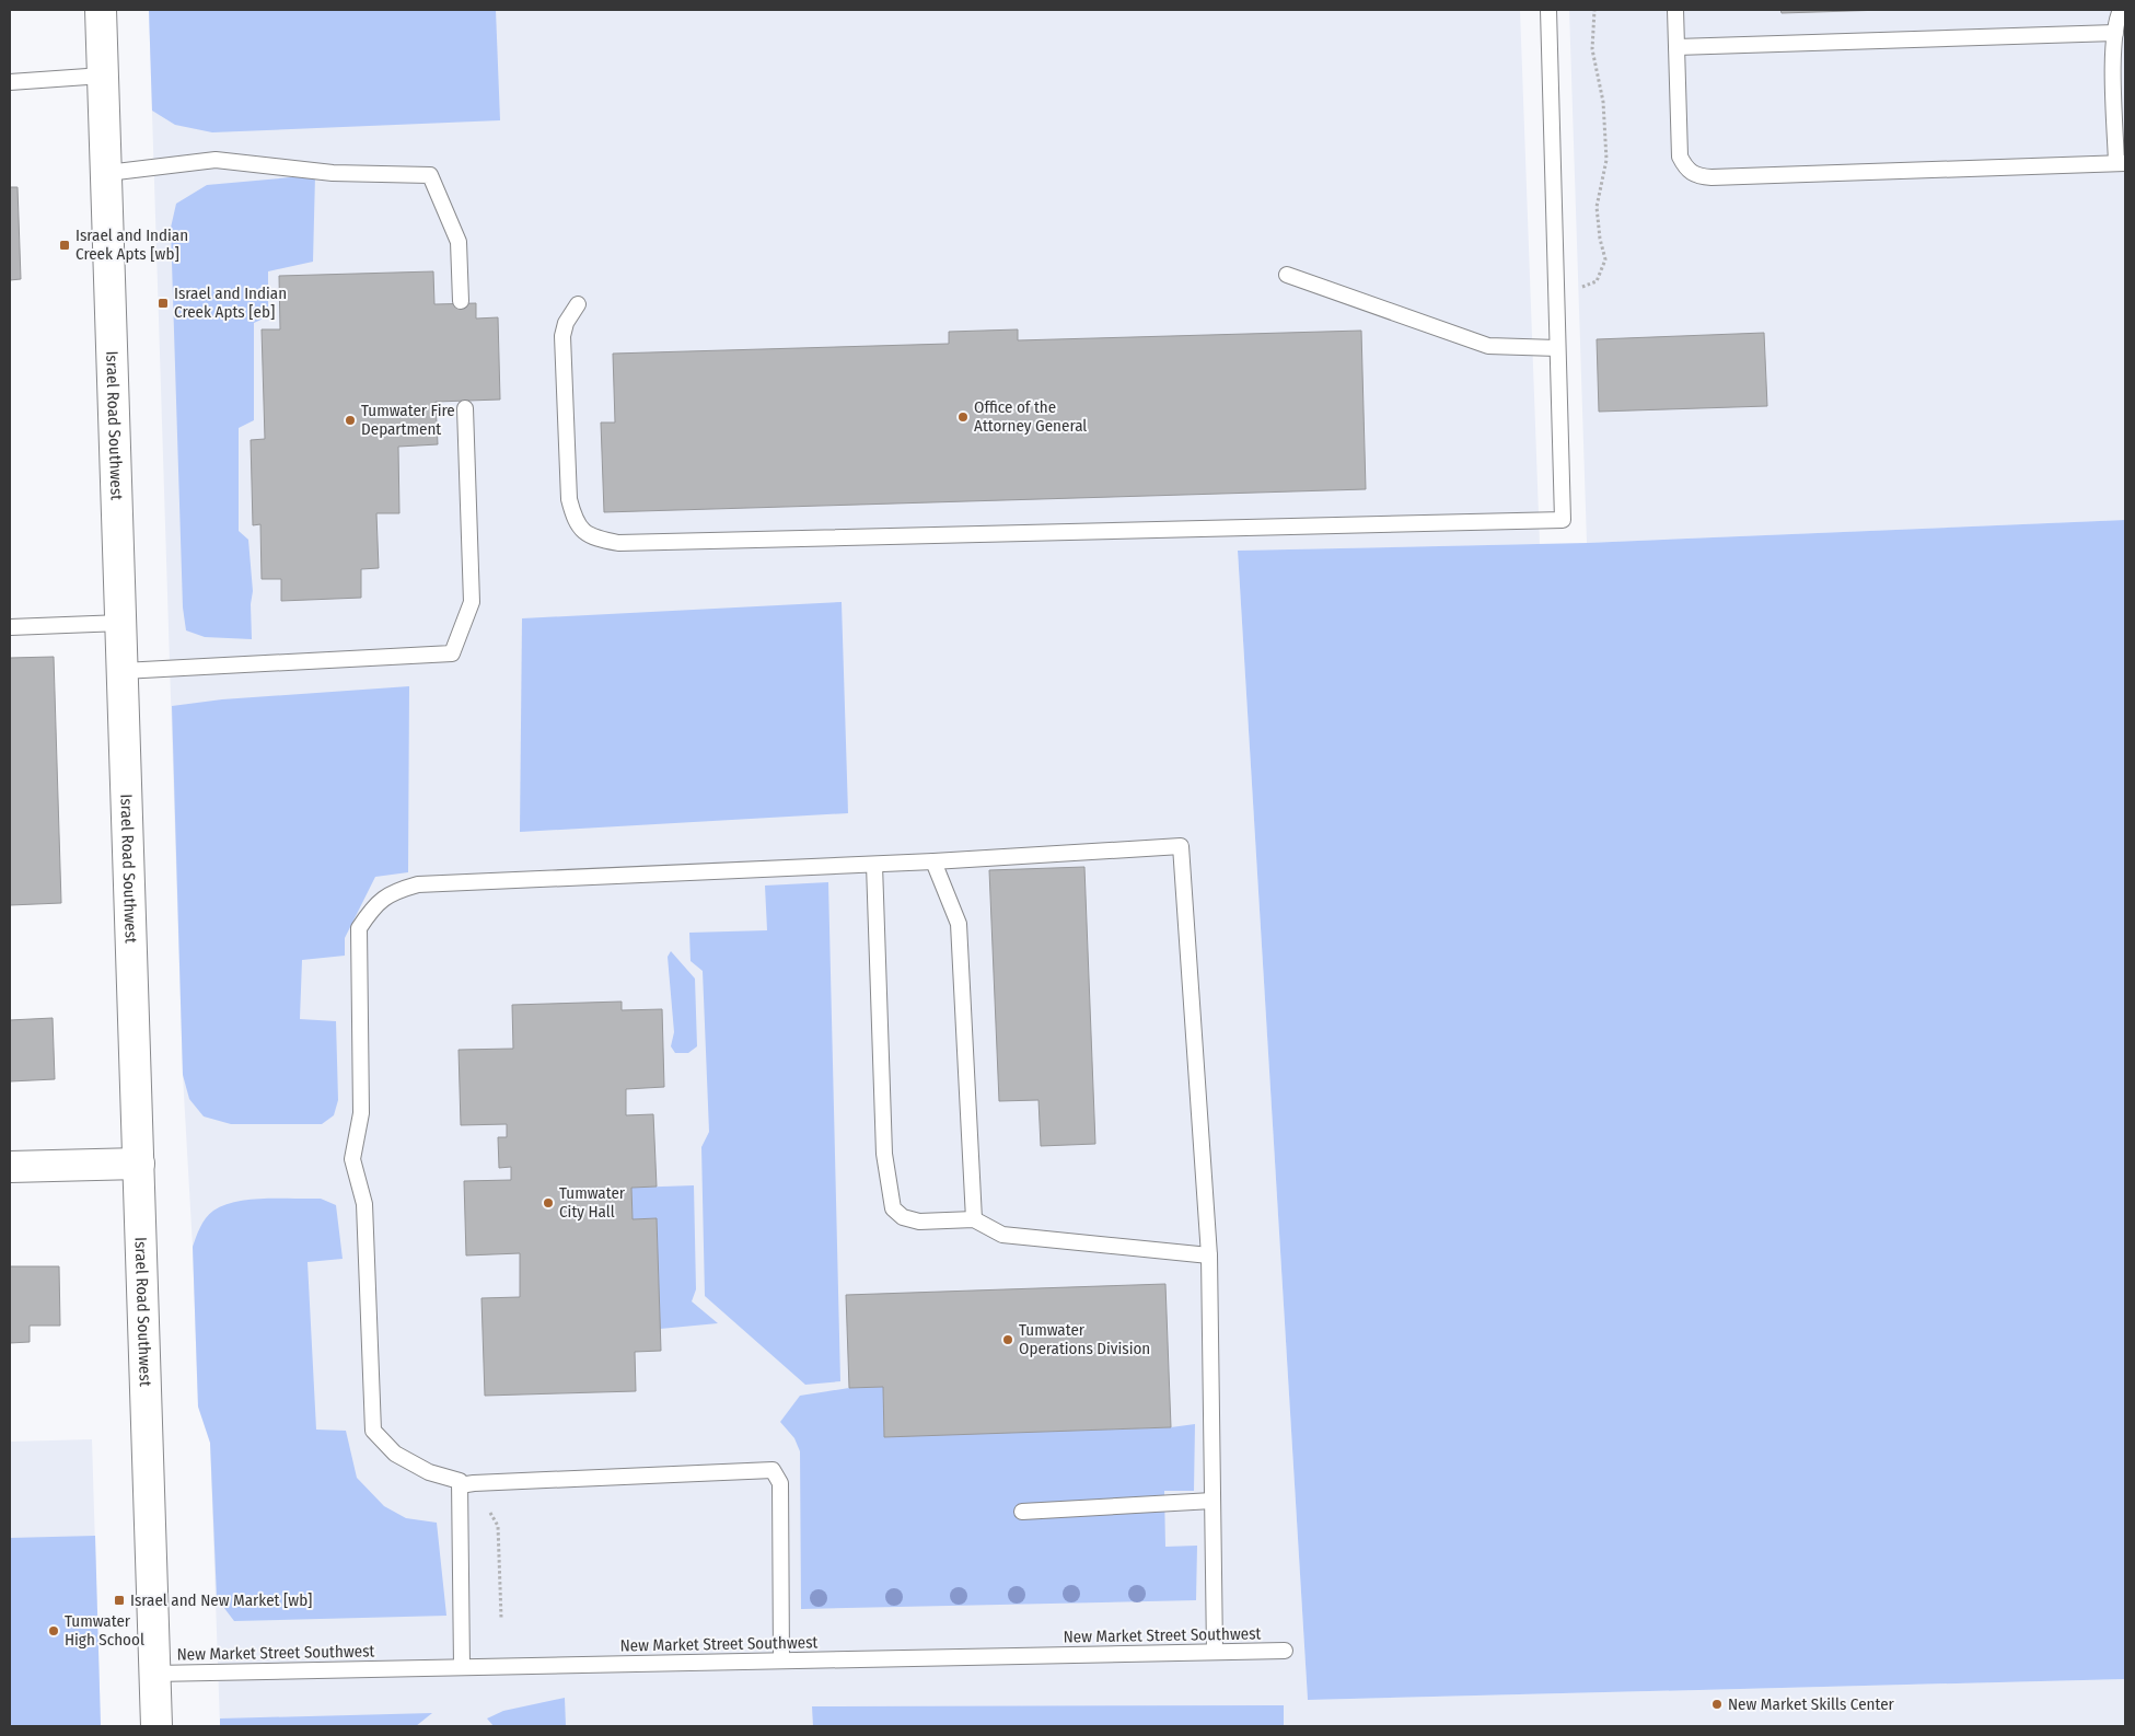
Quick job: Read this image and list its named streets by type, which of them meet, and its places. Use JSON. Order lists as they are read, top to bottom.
{
  "streets": {
    "street": ["Israel Road Southwest"],
    "lane": ["New Market Street Southwest"]
  },
  "crossings": [
    ["Israel Road Southwest", "New Market Street Southwest"]
  ],
  "places": {
    "transit": ["Israel and Indian Creek Apts [wb]", "Israel and Indian Creek Apts [eb]", "Israel and New Market [wb]"],
    "other": [
      "Office of the Attorney General",
      "Tumwater Fire Department",
      "Tumwater City Hall",
      "Tumwater Operations Division",
      "Tumwater High School",
      "New Market Skills Center"
    ]
  }
}
